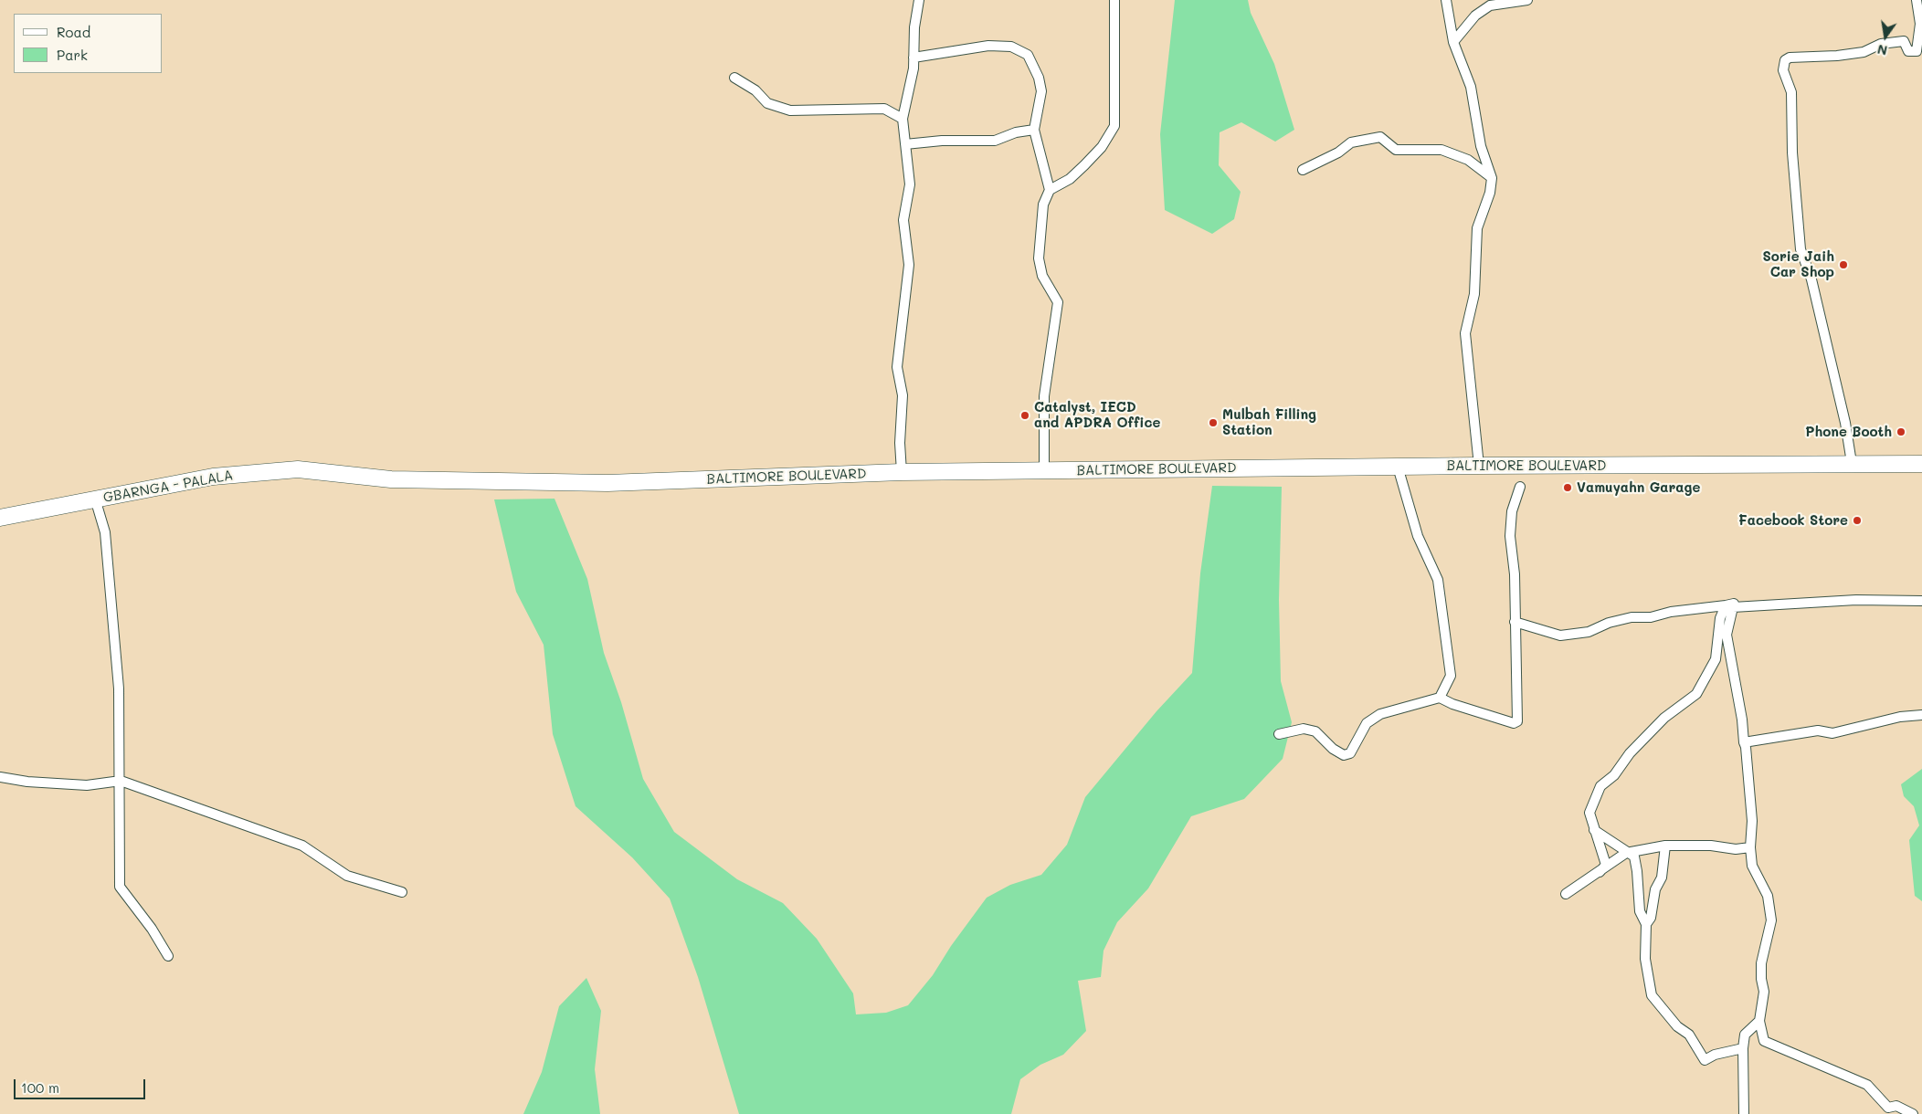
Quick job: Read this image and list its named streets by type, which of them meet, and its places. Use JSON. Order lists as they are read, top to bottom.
{
  "streets": {
    "highway": ["BALTIMORE BOULEVARD", "GBARNGA - PALALA"]
  },
  "crossings": [
    ["BALTIMORE BOULEVARD", "GBARNGA - PALALA"]
  ],
  "places": [
    "Sorie Jaih Car Shop",
    "Catalyst, IECD and APDRA Office",
    "Mulbah Filling Station",
    "Phone Booth",
    "Vamuyahn Garage",
    "Facebook Store"
  ],
  "legend": ["Road", "Park"],
  "scale_bar": "100 m",
  "north": "bottom"
}
